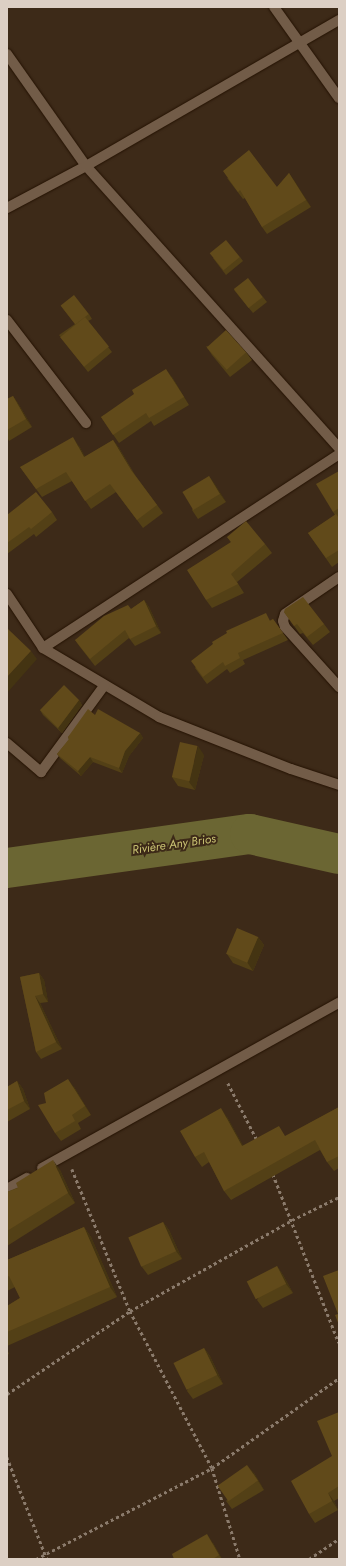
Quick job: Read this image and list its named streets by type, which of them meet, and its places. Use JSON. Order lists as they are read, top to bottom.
{
  "water": ["Rivière Any Brios"]
}
